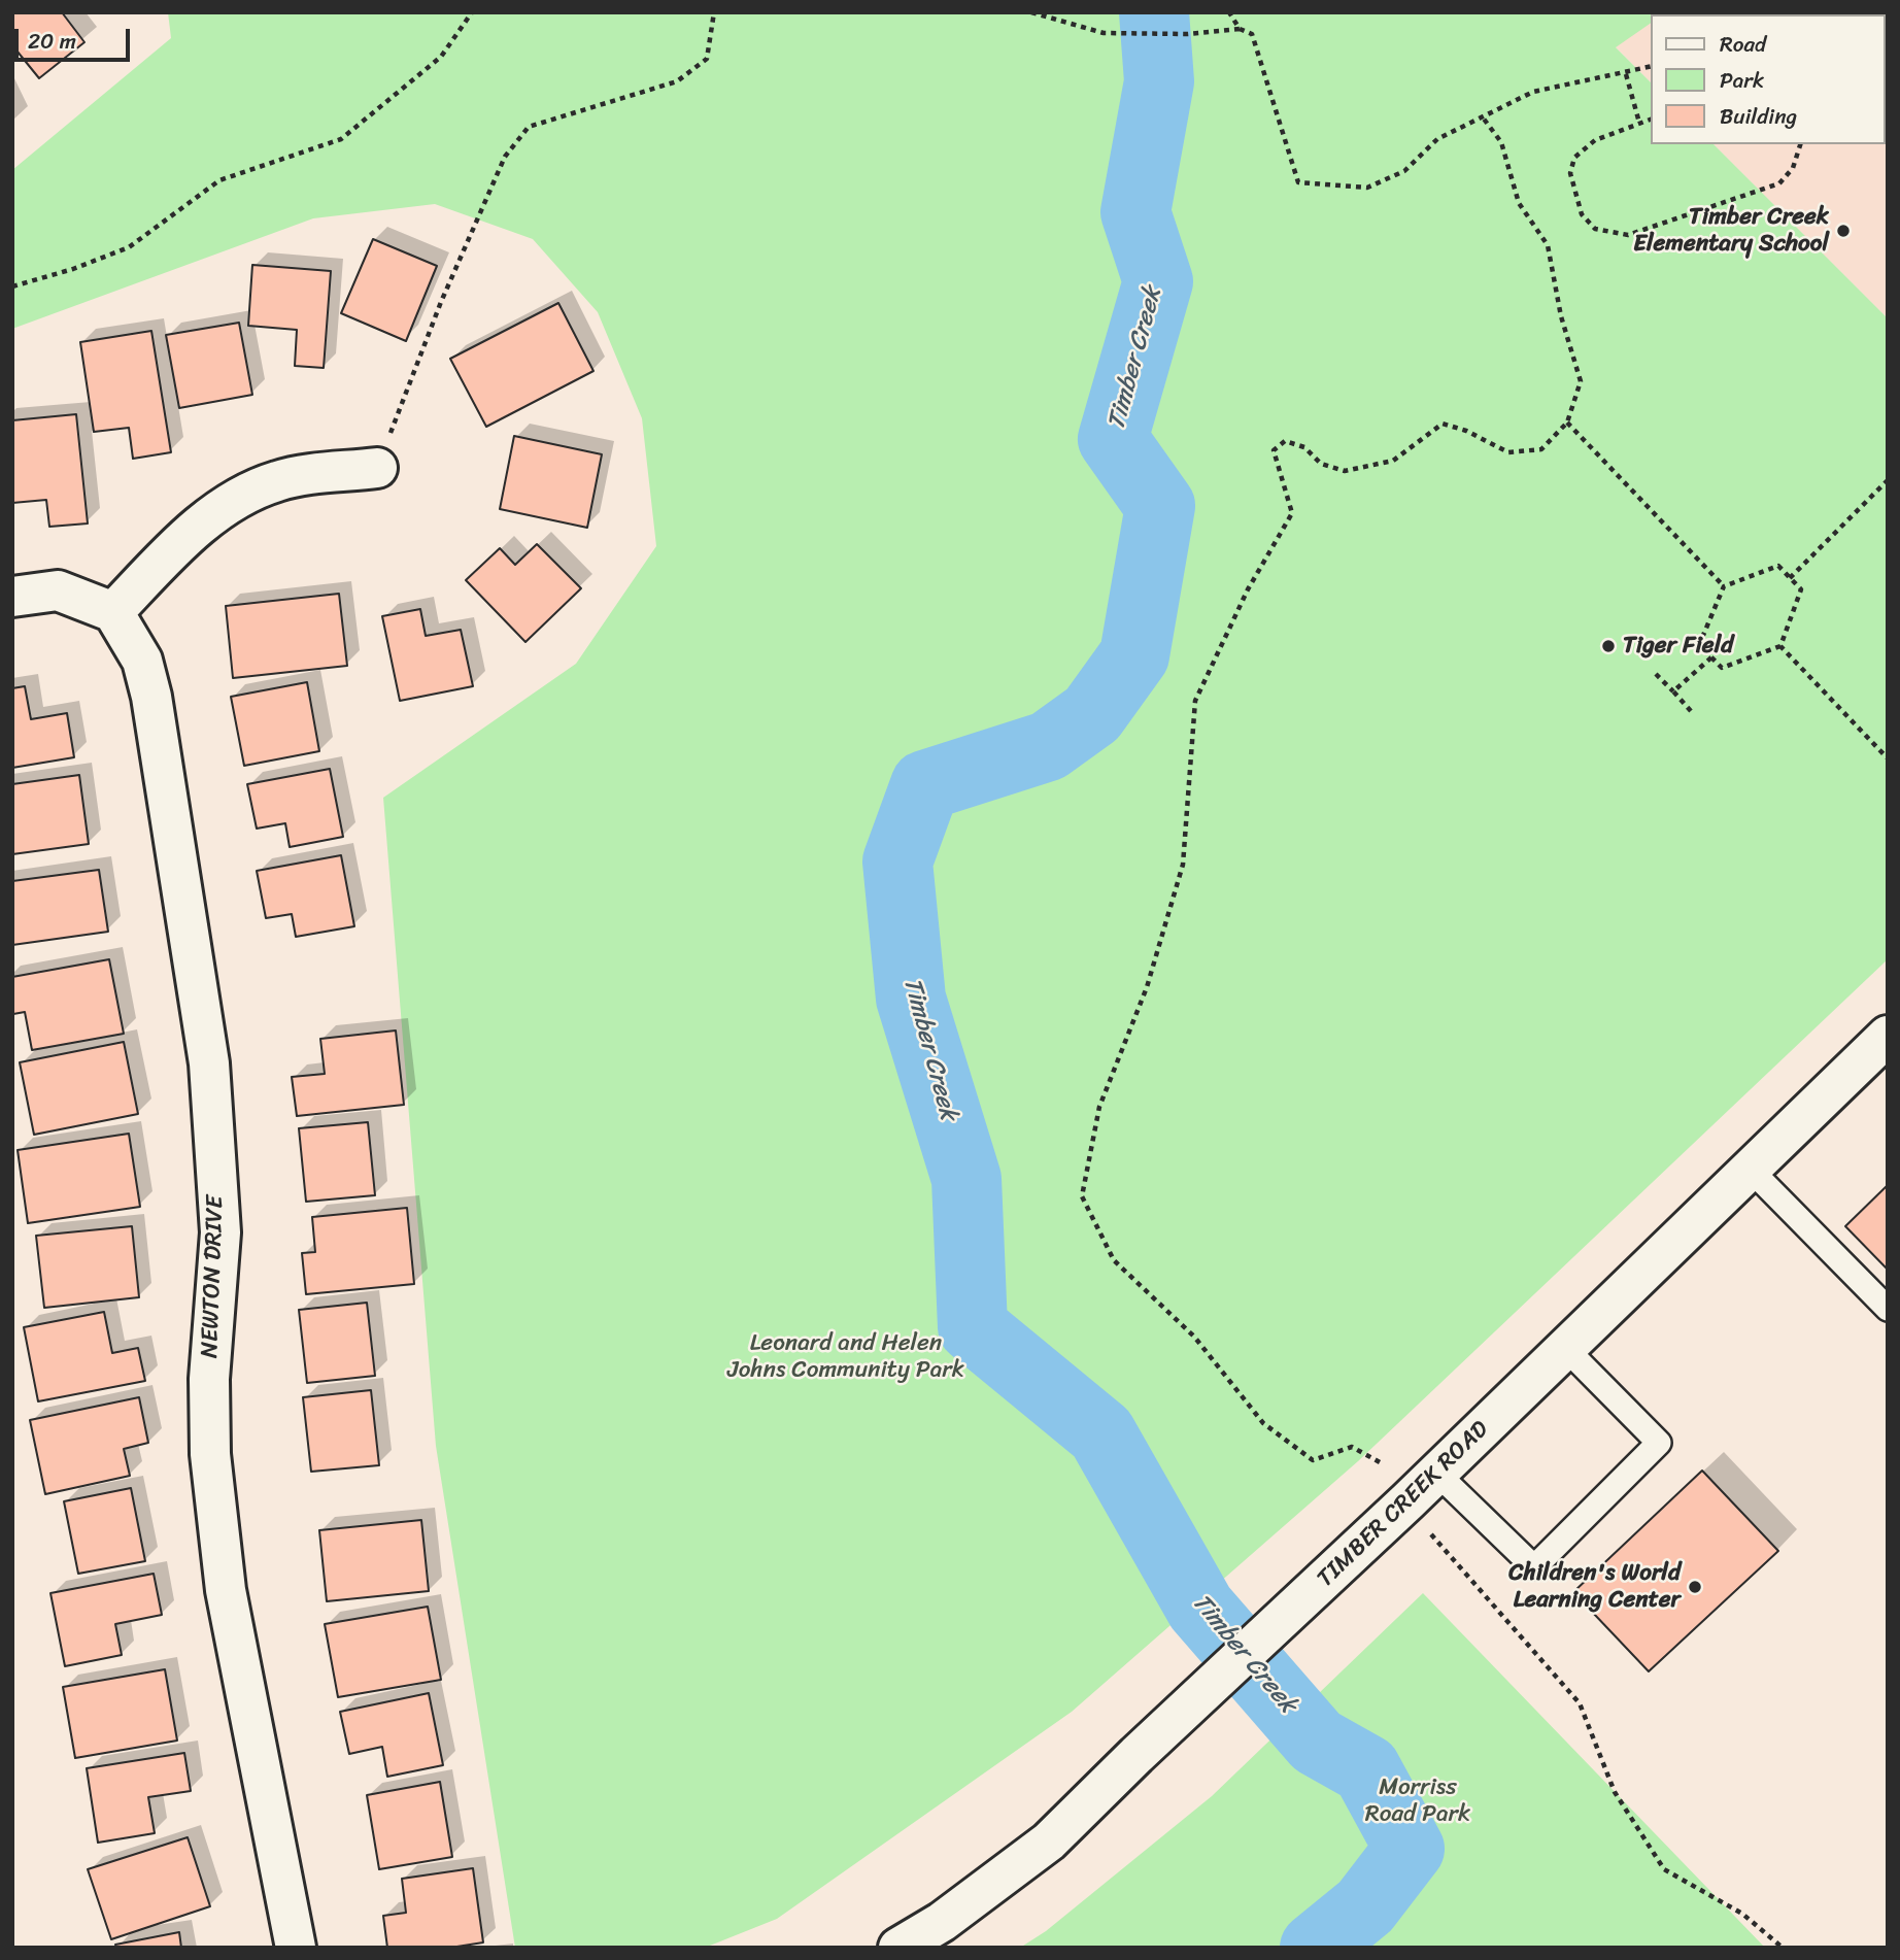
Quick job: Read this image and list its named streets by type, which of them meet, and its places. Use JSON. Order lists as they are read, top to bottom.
{
  "streets": {
    "street": ["NEWTON DRIVE", "TIMBER CREEK ROAD"]
  },
  "water": ["Timber Creek"],
  "parks": ["Leonard and Helen Johns Community Park", "Morriss Road Park"],
  "places": ["Timber Creek Elementary School", "Tiger Field", "Children's World Learning Center"],
  "legend": ["Road", "Park", "Building"],
  "scale_bar": "20 m"
}
